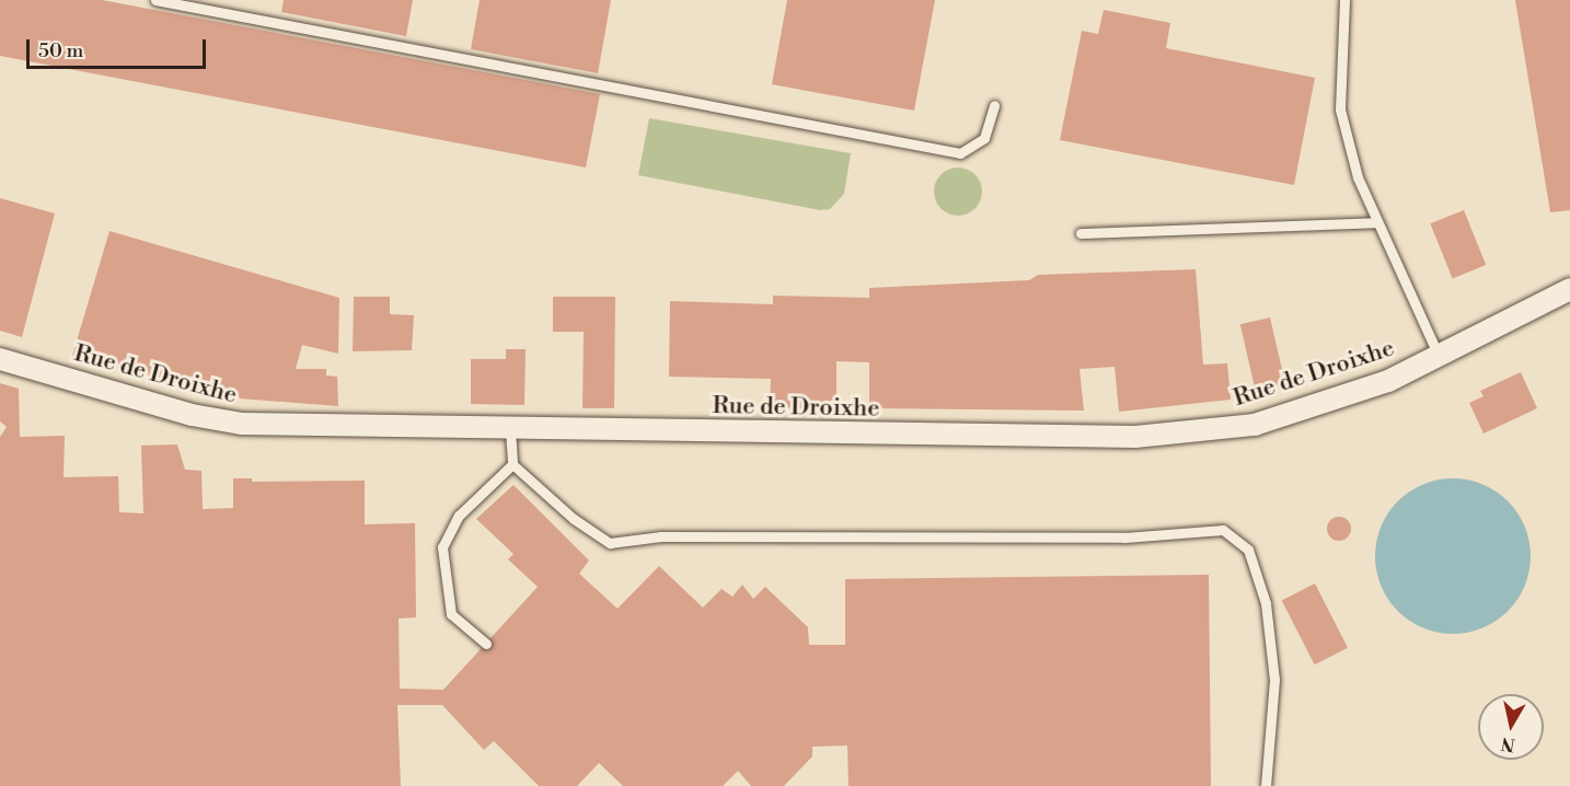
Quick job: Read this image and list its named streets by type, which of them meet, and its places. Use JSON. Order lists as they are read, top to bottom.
{
  "streets": {
    "street": ["Rue de Droixhe"]
  },
  "scale_bar": "50 m",
  "north": "bottom"
}
